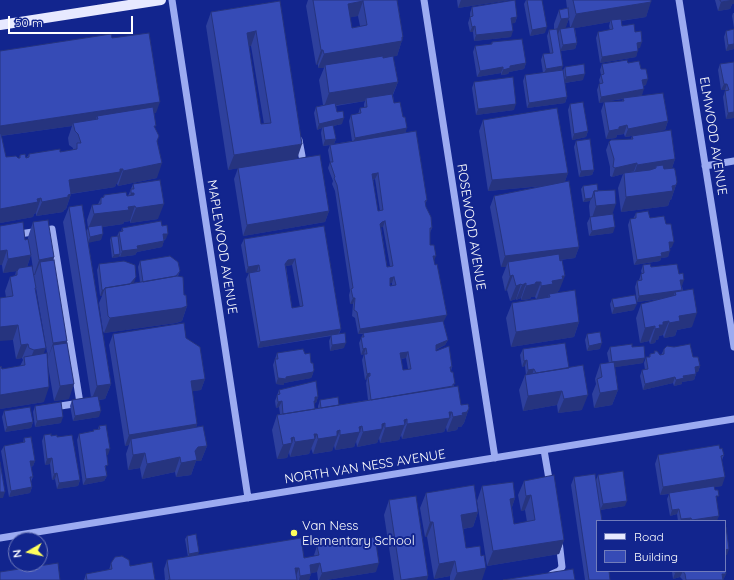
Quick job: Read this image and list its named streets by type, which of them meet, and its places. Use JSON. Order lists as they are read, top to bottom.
{
  "streets": {
    "street": [
      "ELMWOOD AVENUE",
      "ROSEWOOD AVENUE",
      "MAPLEWOOD AVENUE",
      "NORTH VAN NESS AVENUE"
    ]
  },
  "crossings": [
    ["ROSEWOOD AVENUE", "NORTH VAN NESS AVENUE"],
    ["MAPLEWOOD AVENUE", "NORTH VAN NESS AVENUE"]
  ],
  "places": ["Van Ness Elementary School"],
  "legend": ["Road", "Building"],
  "scale_bar": "50 m",
  "north": "left"
}
